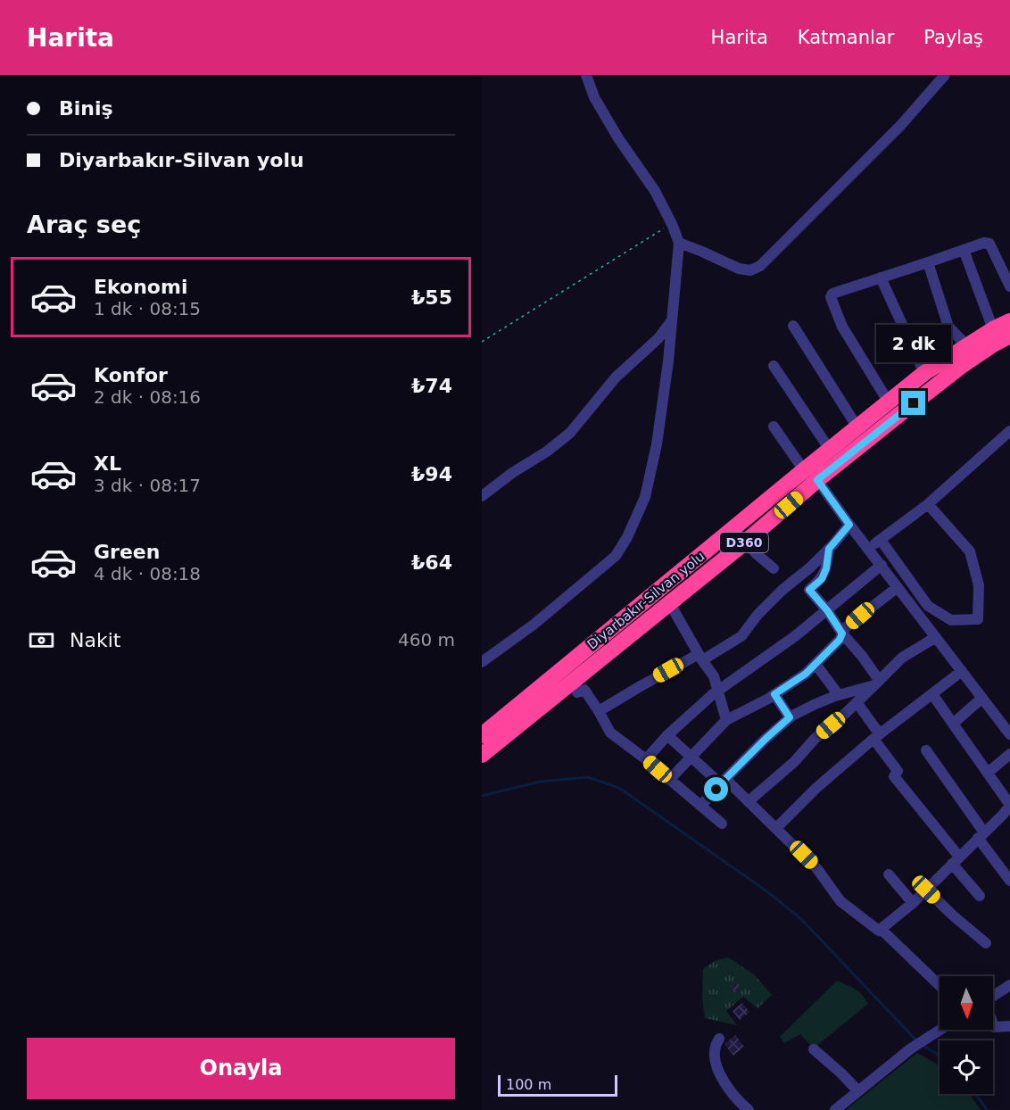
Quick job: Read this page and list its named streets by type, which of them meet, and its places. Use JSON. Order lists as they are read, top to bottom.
{
  "streets": {
    "highway": ["D360", "Diyarbakır-Silvan yolu"]
  },
  "scale_bar": "100 m",
  "north": "bottom",
  "page": {
    "header": "Harita",
    "nav": ["Harita", "Katmanlar", "Paylaş"],
    "banner": ["Biniş", "Diyarbakır-Silvan yolu"],
    "heading": "Araç seç",
    "list": [
      {
        "name": "Ekonomi",
        "note": "1 dk · 08:15",
        "value": "₺55"
      },
      {
        "name": "Konfor",
        "note": "2 dk · 08:16",
        "value": "₺74"
      },
      {
        "name": "XL",
        "note": "3 dk · 08:17",
        "value": "₺94"
      },
      {
        "name": "Green",
        "note": "4 dk · 08:18",
        "value": "₺64"
      }
    ],
    "bubble": "2 dk",
    "pay": ["Nakit", "460 m"],
    "buttons": "Onayla",
    "scale": "100 m"
  }
}
